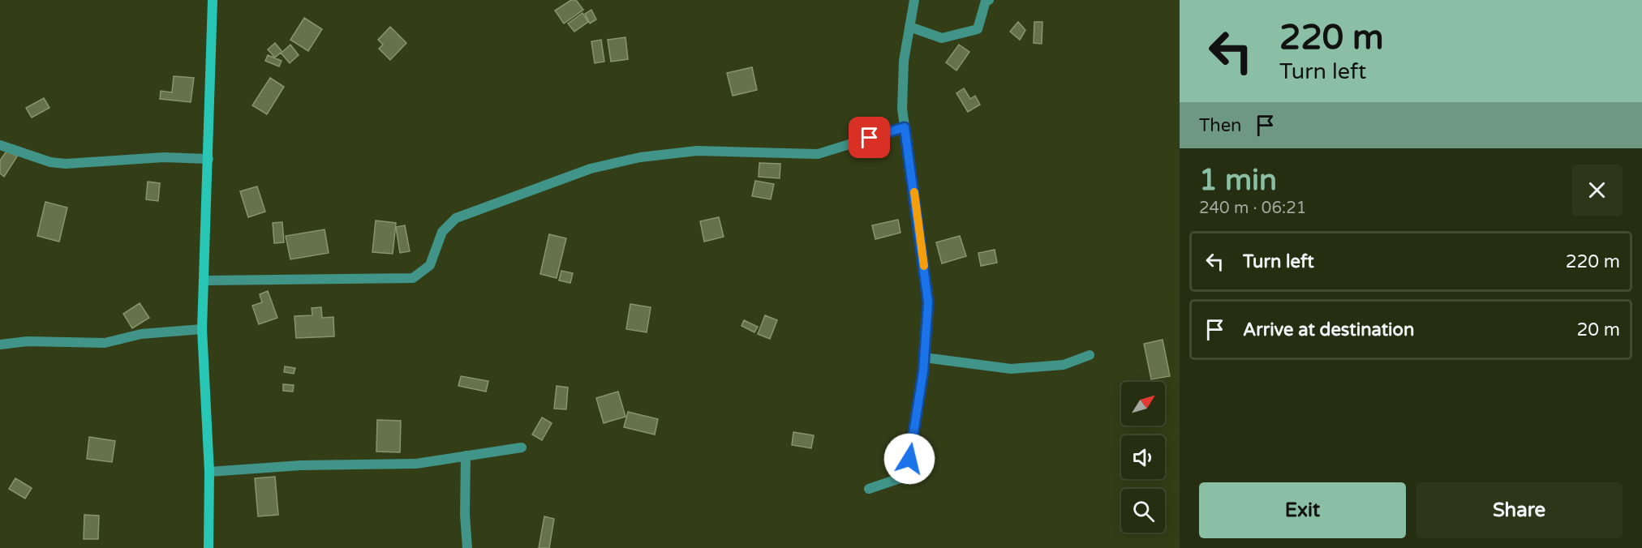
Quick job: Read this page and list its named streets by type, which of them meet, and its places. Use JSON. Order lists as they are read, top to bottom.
{
  "north": "top right",
  "page": {
    "turn": ["220 m", "Turn left"],
    "then": "Then",
    "heading": ["1 min", "240 m · 06:21"],
    "list": [
      {
        "name": "Turn left",
        "value": "220 m"
      },
      {
        "name": "Arrive at destination",
        "value": "20 m"
      }
    ],
    "buttons": ["Exit", "Share"]
  }
}
